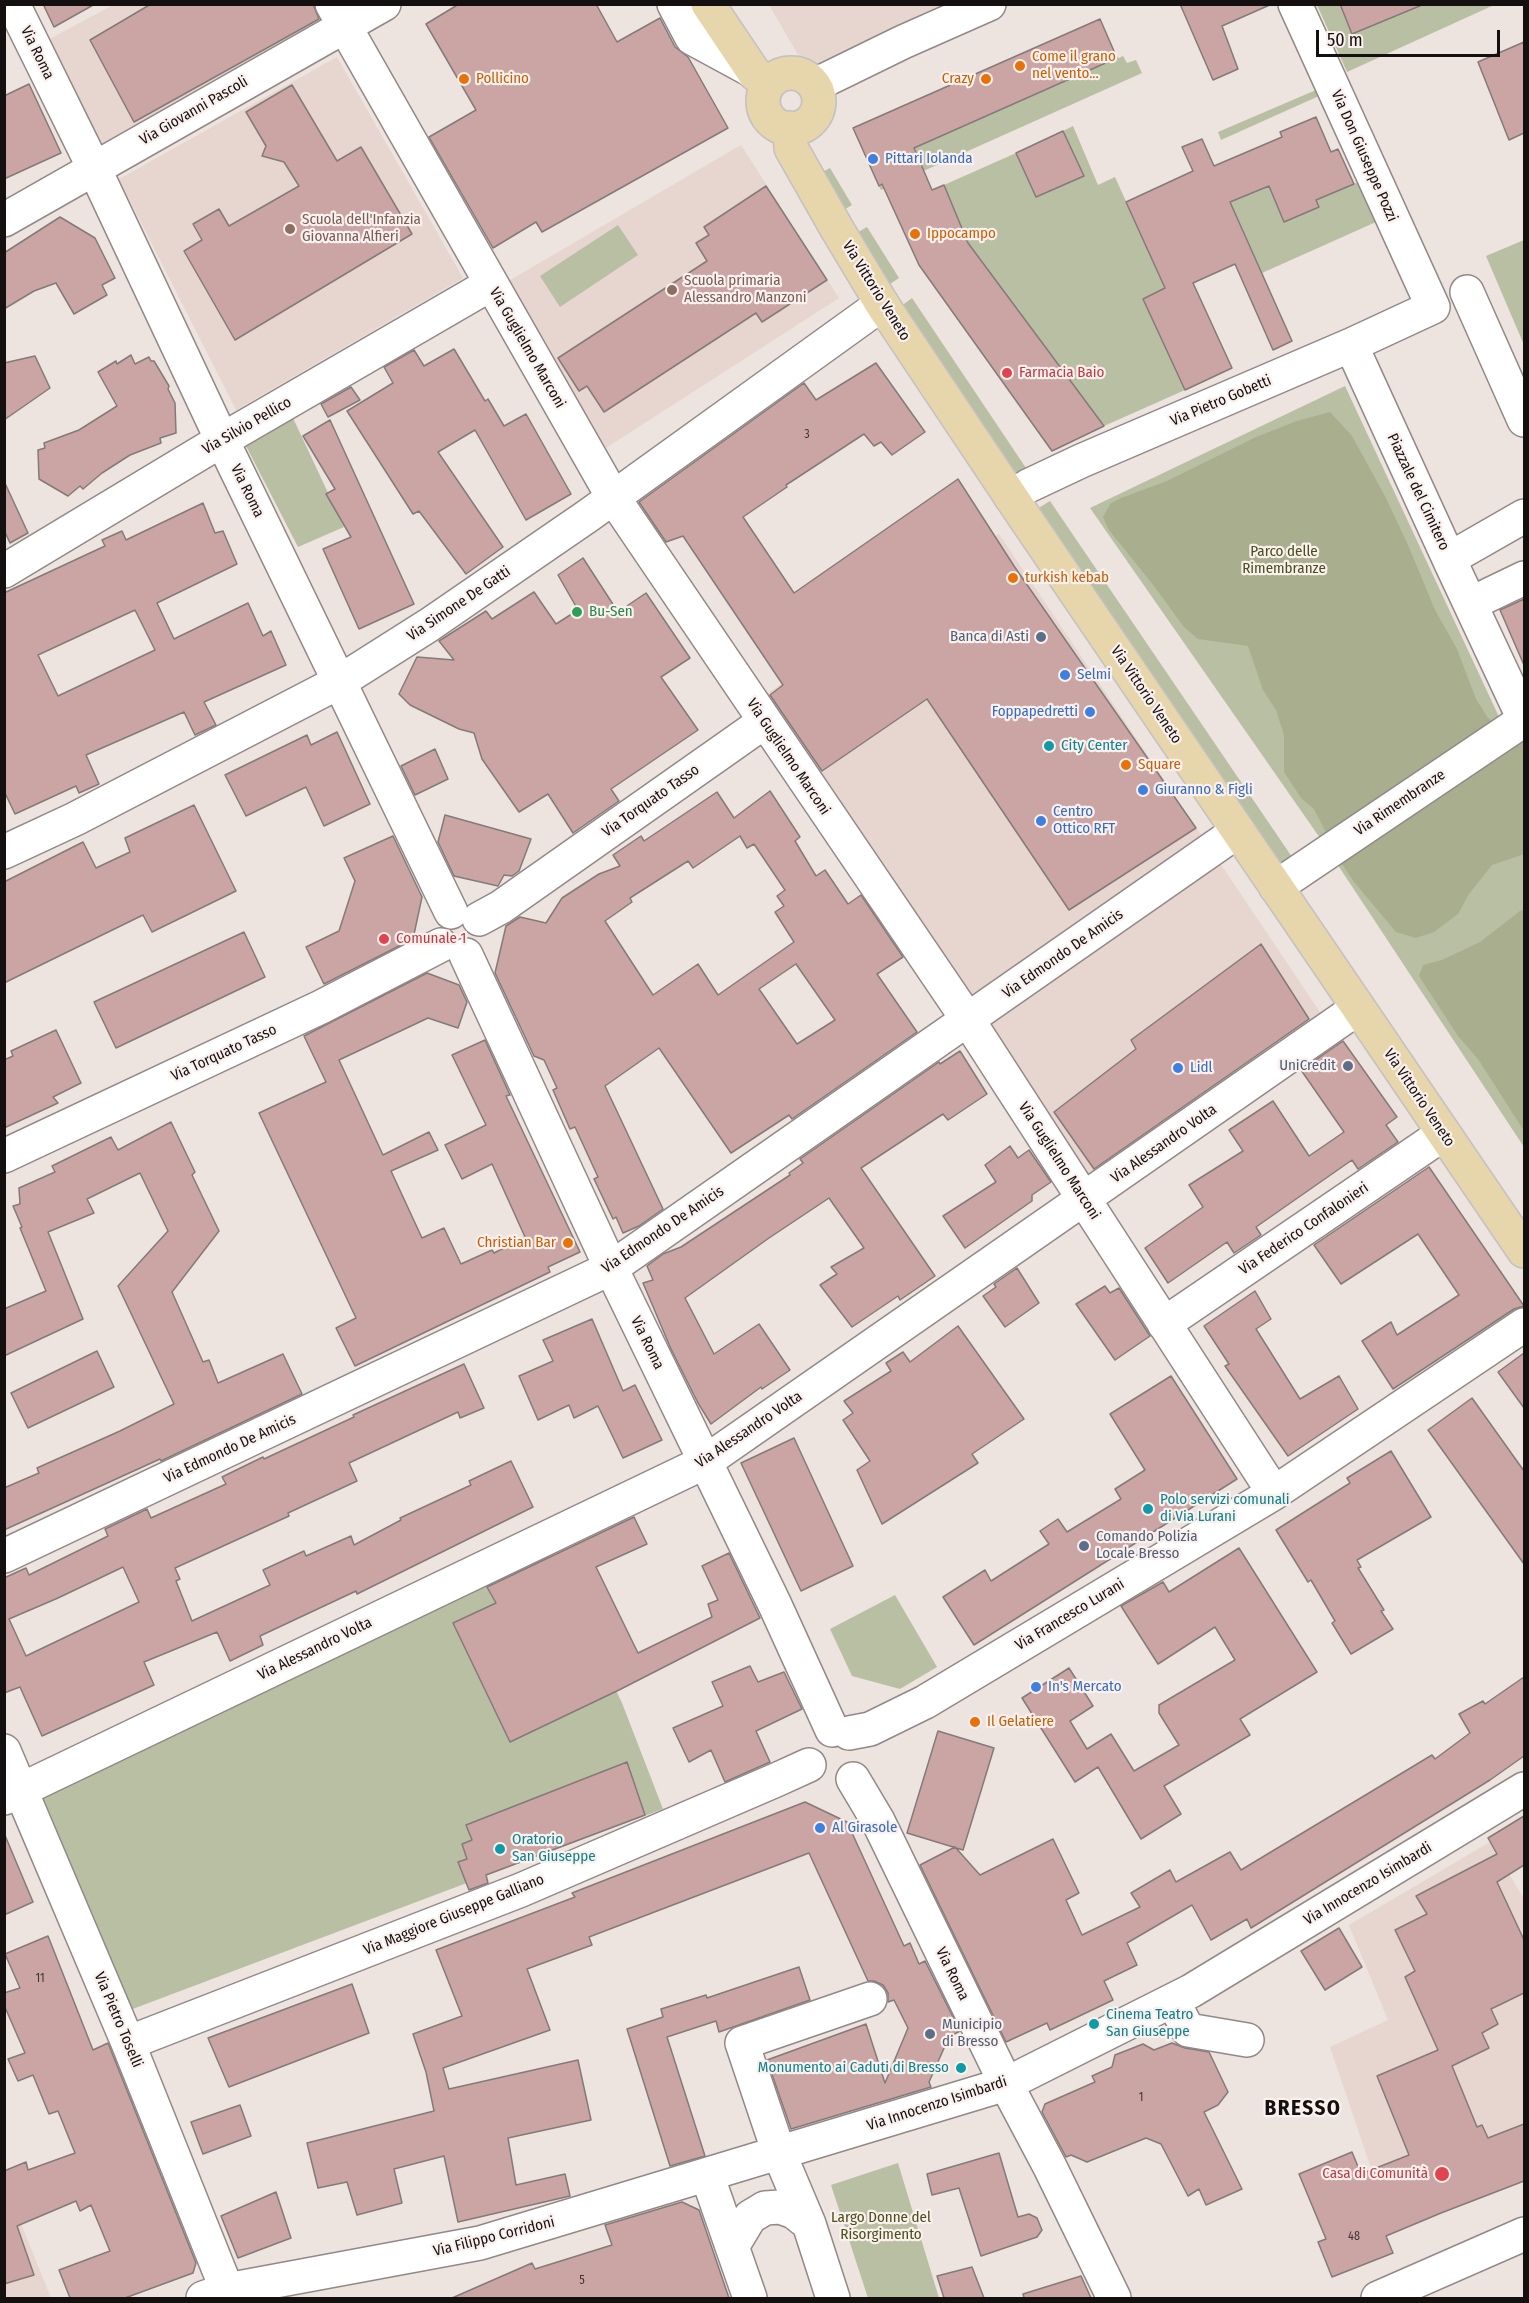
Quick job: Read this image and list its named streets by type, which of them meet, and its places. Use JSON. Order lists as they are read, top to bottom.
{
  "streets": {
    "main road": ["Via Vittorio Veneto"],
    "street": [
      "Via Roma",
      "Via Giovanni Pascoli",
      "Via Don Giuseppe Pozzi",
      "Via Guglielmo Marconi",
      "Via Pietro Gobetti",
      "Via Silvio Pellico",
      "Piazzale del Cimitero",
      "Via Simone De Gatti",
      "Via Torquato Tasso",
      "Via Rimembranze",
      "Via Edmondo De Amicis",
      "Via Alessandro Volta",
      "Via Federico Confalonieri",
      "Via Francesco Lurani",
      "Via Innocenzo Isimbardi",
      "Via Maggiore Giuseppe Galliano",
      "Via Pietro Toselli",
      "Via Filippo Corridoni"
    ]
  },
  "crossings": [
    ["Via Roma", "Via Giovanni Pascoli"],
    ["Via Roma", "Via Silvio Pellico"],
    ["Via Roma", "Via Simone De Gatti"],
    ["Via Roma", "Via Torquato Tasso"],
    ["Via Roma", "Via Edmondo De Amicis"],
    ["Via Roma", "Via Alessandro Volta"],
    ["Via Roma", "Via Francesco Lurani"],
    ["Via Roma", "Via Innocenzo Isimbardi"],
    ["Via Roma", "Via Maggiore Giuseppe Galliano"],
    ["Via Giovanni Pascoli", "Via Guglielmo Marconi"],
    ["Via Don Giuseppe Pozzi", "Via Pietro Gobetti"],
    ["Via Vittorio Veneto", "Via Pietro Gobetti"],
    ["Via Vittorio Veneto", "Via Simone De Gatti"],
    ["Via Vittorio Veneto", "Via Rimembranze"],
    ["Via Vittorio Veneto", "Via Edmondo De Amicis"],
    ["Via Vittorio Veneto", "Via Alessandro Volta"],
    ["Via Vittorio Veneto", "Via Federico Confalonieri"],
    ["Via Guglielmo Marconi", "Via Silvio Pellico"],
    ["Via Guglielmo Marconi", "Via Simone De Gatti"],
    ["Via Guglielmo Marconi", "Via Torquato Tasso"],
    ["Via Guglielmo Marconi", "Via Edmondo De Amicis"],
    ["Via Guglielmo Marconi", "Via Alessandro Volta"],
    ["Via Guglielmo Marconi", "Via Federico Confalonieri"],
    ["Via Guglielmo Marconi", "Via Francesco Lurani"],
    ["Via Pietro Gobetti", "Piazzale del Cimitero"],
    ["Piazzale del Cimitero", "Via Rimembranze"],
    ["Via Alessandro Volta", "Via Pietro Toselli"],
    ["Via Francesco Lurani", "Via Maggiore Giuseppe Galliano"],
    ["Via Innocenzo Isimbardi", "Via Filippo Corridoni"],
    ["Via Maggiore Giuseppe Galliano", "Via Pietro Toselli"],
    ["Via Pietro Toselli", "Via Filippo Corridoni"]
  ],
  "districts": ["BRESSO"],
  "parks": ["Parco delle Rimembranze", "Largo Donne del Risorgimento"],
  "places": [
    "Come il grano nel vento...",
    "Pollicino",
    "Crazy",
    "Pittari Iolanda",
    "Scuola dell'Infanzia Giovanna Alfieri",
    "Ippocampo",
    "Scuola primaria Alessandro Manzoni",
    "Farmacia Baio",
    "turkish kebab",
    "Bu-Sen",
    "Banca di Asti",
    "Selmi",
    "Foppapedretti",
    "City Center",
    "Square",
    "Giuranno & Figli",
    "Centro Ottico RFT",
    "Comunale 1",
    "UniCredit",
    "Lidl",
    "Christian Bar",
    "Polo servizi comunali di Via Lurani",
    "Comando Polizia Locale Bresso",
    "In's Mercato",
    "Il Gelatiere",
    "Al Girasole",
    "Oratorio San Giuseppe",
    "Cinema Teatro San Giuseppe",
    "Municipio di Bresso",
    "Monumento ai Caduti di Bresso",
    "Casa di Comunità"
  ],
  "house_numbers": [
    "3",
    "11",
    "1",
    "48",
    "5"
  ],
  "scale_bar": "50 m"
}
